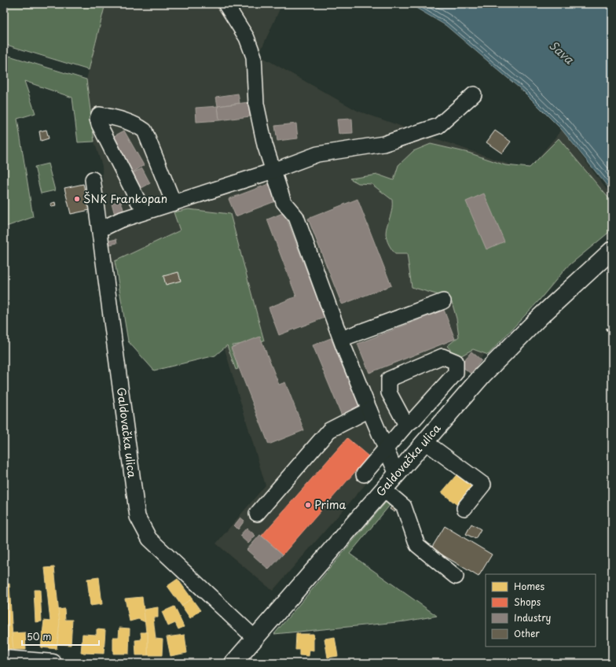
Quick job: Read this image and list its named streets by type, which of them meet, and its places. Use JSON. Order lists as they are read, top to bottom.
{
  "streets": {
    "main road": ["Galdovačka ulica"]
  },
  "water": ["Sava"],
  "places": ["ŠNK Frankopan", "Prima"],
  "legend": [
    "Homes",
    "Shops",
    "Industry",
    "Other"
  ],
  "scale_bar": "50 m"
}
